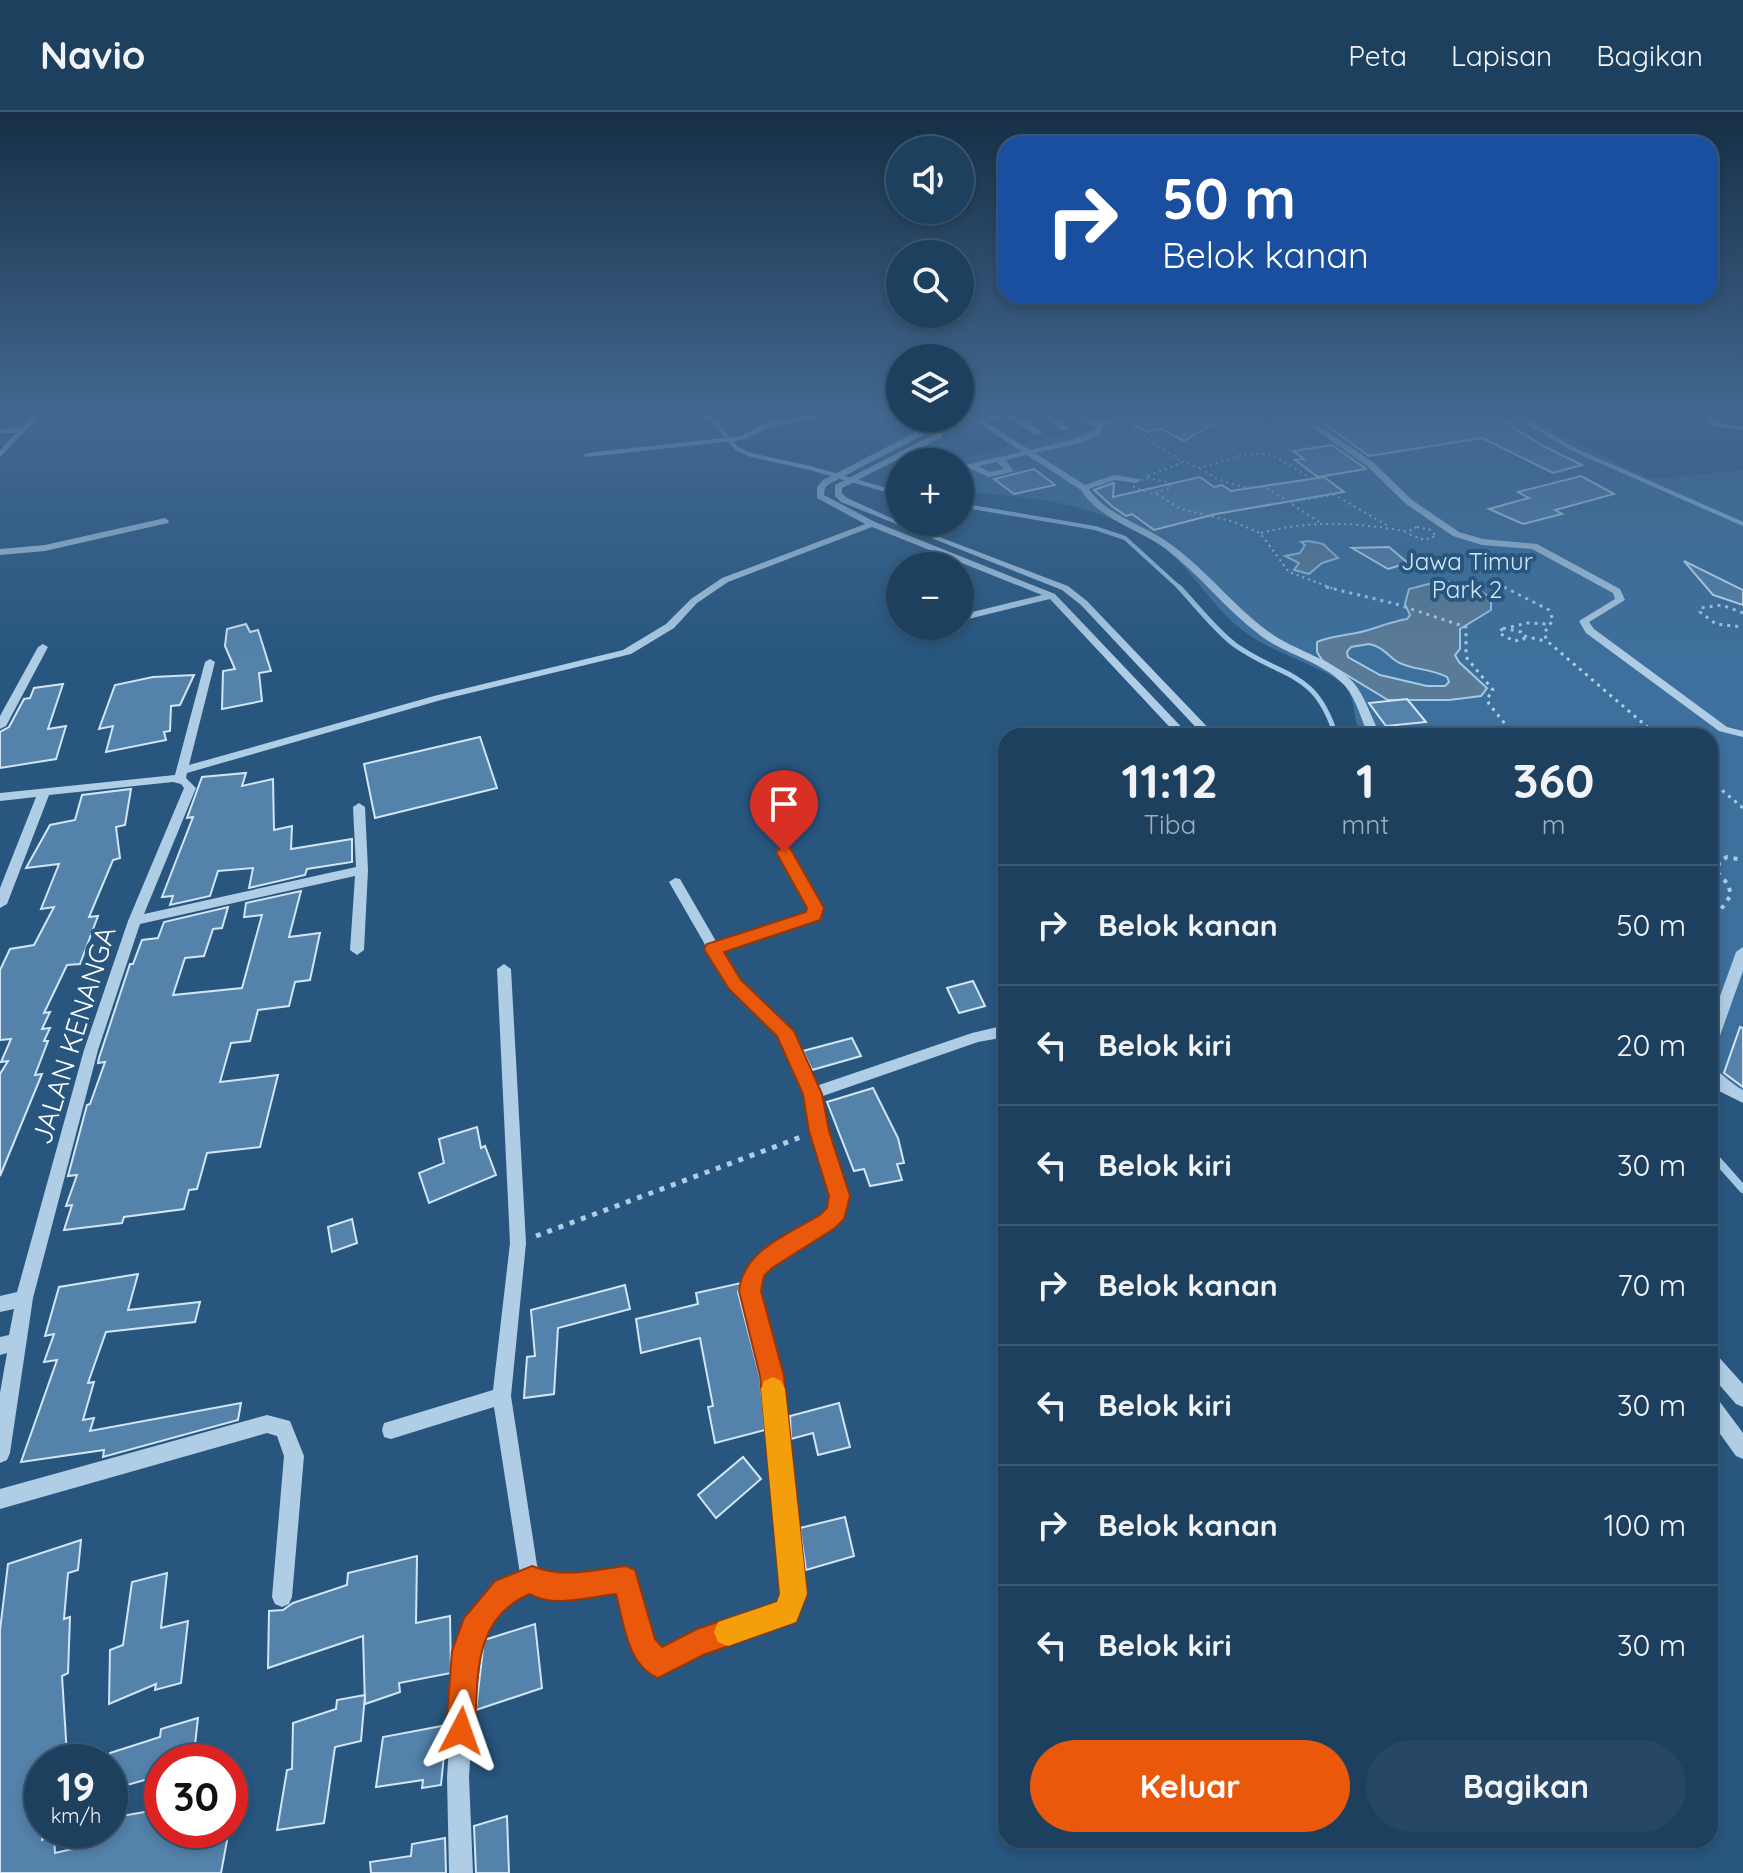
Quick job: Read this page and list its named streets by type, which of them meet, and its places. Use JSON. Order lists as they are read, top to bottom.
{
  "streets": {
    "street": ["JALAN KENANGA"]
  },
  "parks": ["Jawa Timur Park 2"],
  "page": {
    "header": "Navio",
    "nav": ["Peta", "Lapisan", "Bagikan"],
    "map_buttons": ["+", "−"],
    "turn": ["50 m", "Belok kanan"],
    "eta": [
      "11:12",
      "Tiba",
      "1",
      "mnt",
      "360",
      "m"
    ],
    "list": [
      {
        "name": "Belok kanan",
        "value": "50 m"
      },
      {
        "name": "Belok kiri",
        "value": "20 m"
      },
      {
        "name": "Belok kiri",
        "value": "30 m"
      },
      {
        "name": "Belok kanan",
        "value": "70 m"
      },
      {
        "name": "Belok kiri",
        "value": "30 m"
      },
      {
        "name": "Belok kanan",
        "value": "100 m"
      },
      {
        "name": "Belok kiri",
        "value": "30 m"
      }
    ],
    "buttons": ["Keluar", "Bagikan"],
    "speed": "19 km/h",
    "limit": "30"
  }
}
